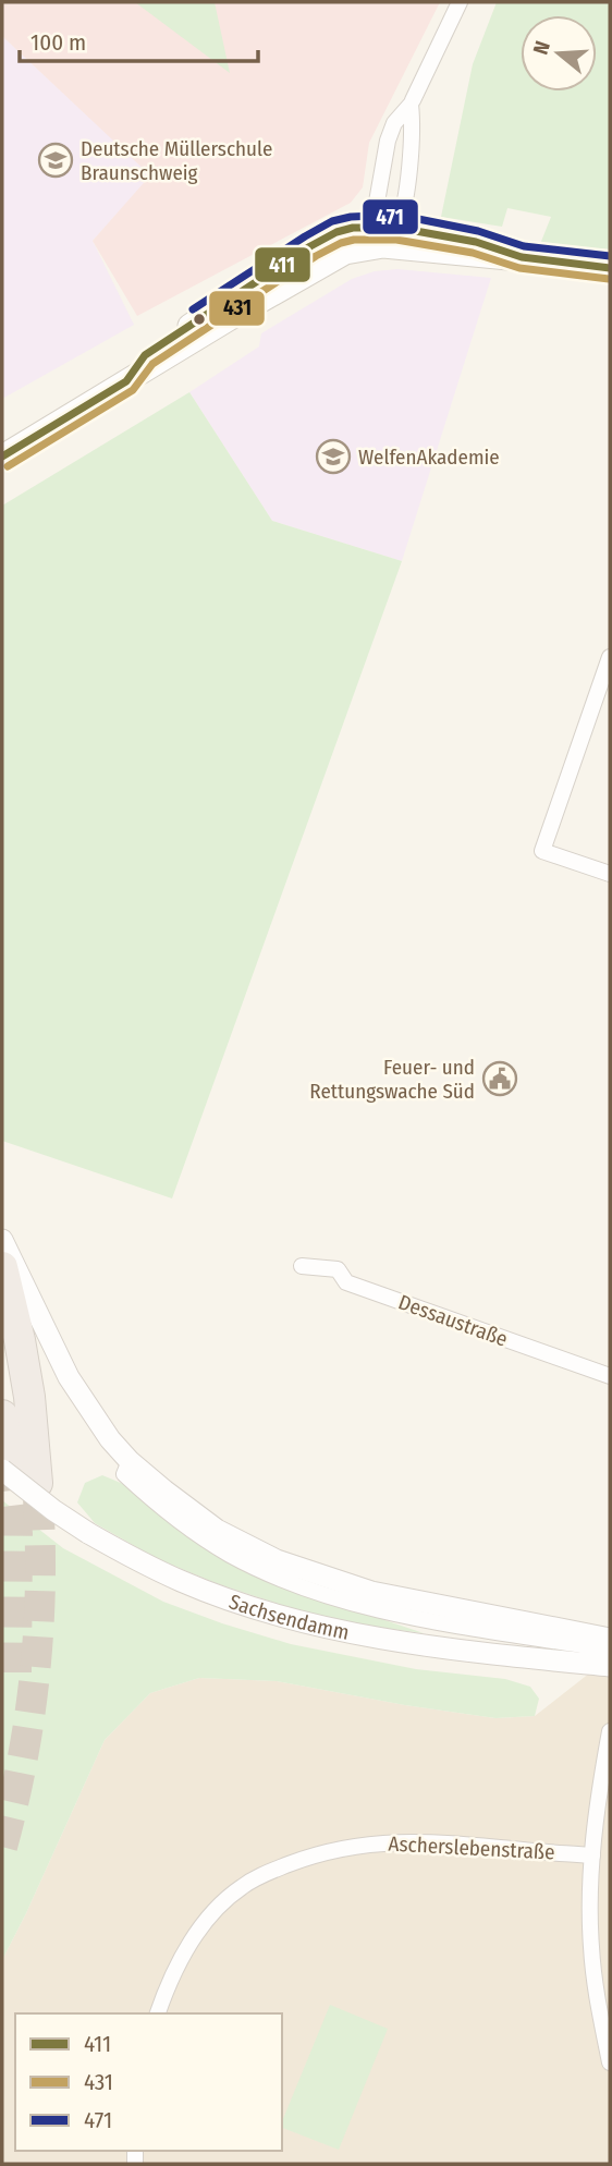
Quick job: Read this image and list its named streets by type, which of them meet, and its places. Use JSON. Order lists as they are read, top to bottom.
{
  "streets": {
    "street": ["Dessaustraße", "Sachsendamm", "Ascherslebenstraße"]
  },
  "places": {
    "school or university": ["Deutsche Müllerschule Braunschweig", "WelfenAkademie"],
    "public building": ["Feuer- und Rettungswache Süd"]
  },
  "lines": ["transit line 471", "transit line 411", "transit line 431"],
  "legend": ["411", "431", "471"],
  "scale_bar": "100 m",
  "north": "left"
}
